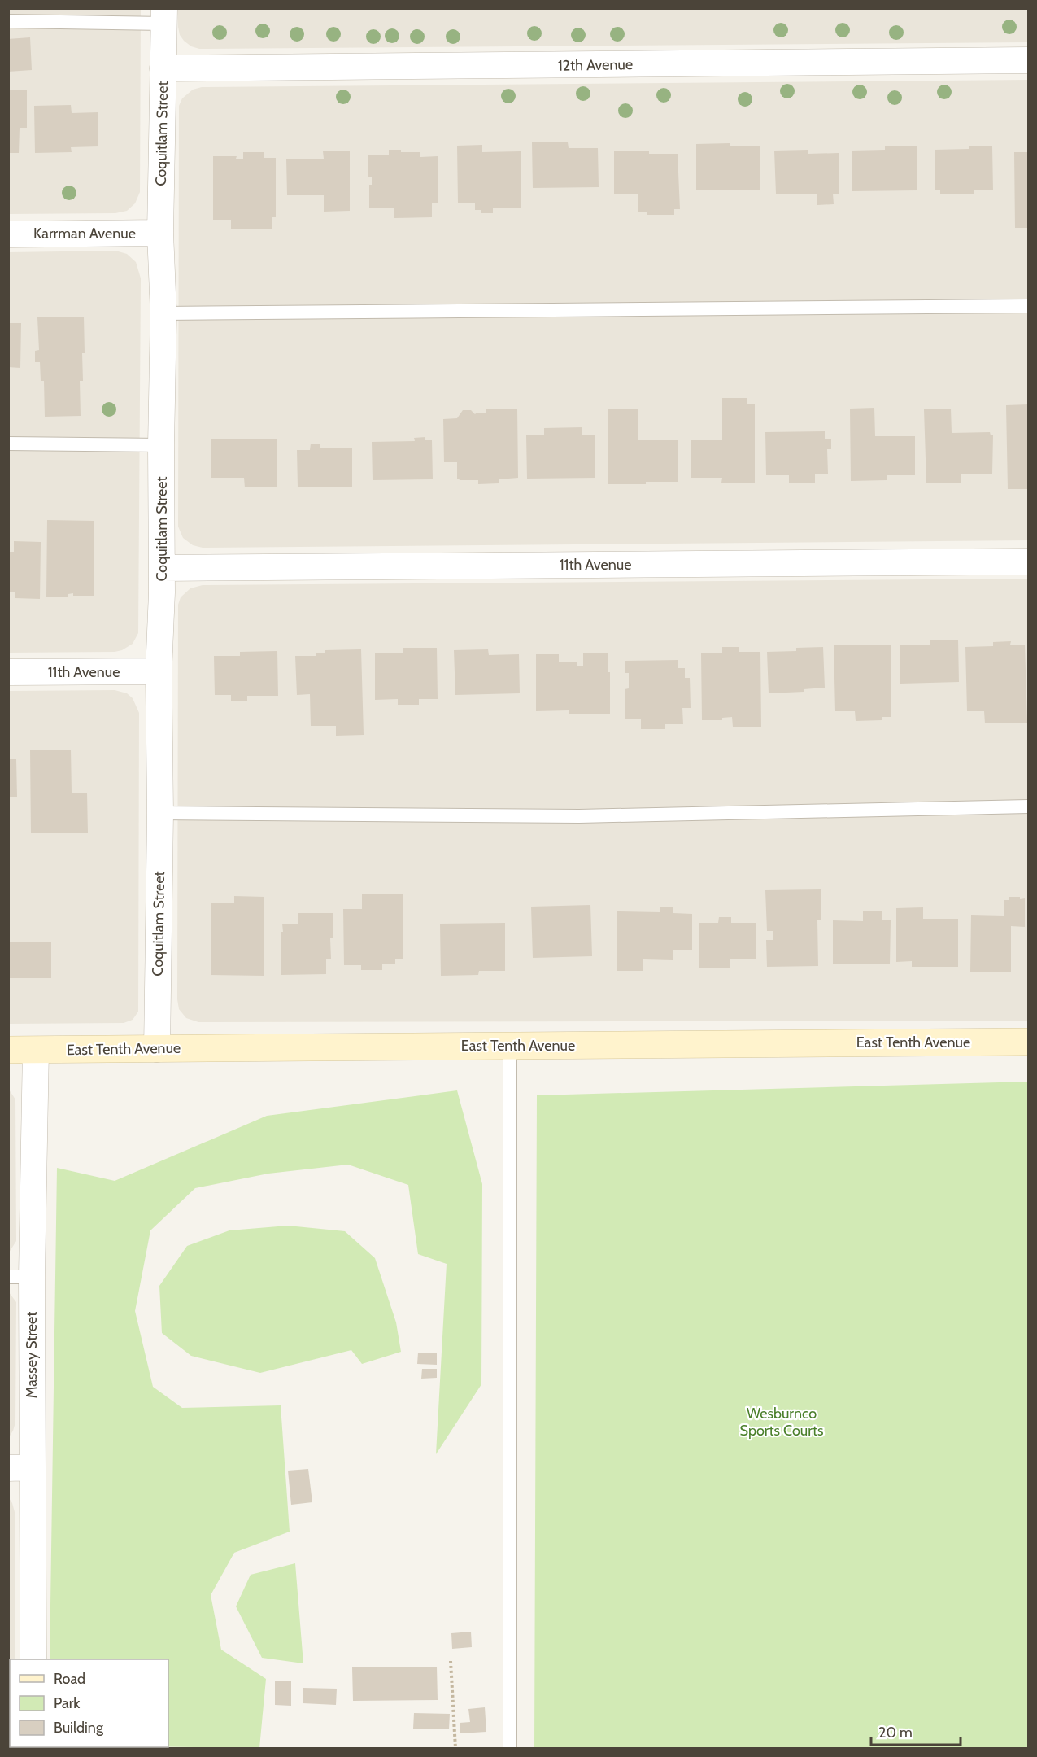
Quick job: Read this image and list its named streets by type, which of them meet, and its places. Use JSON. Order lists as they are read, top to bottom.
{
  "streets": {
    "main road": ["East Tenth Avenue"],
    "street": [
      "12th Avenue",
      "Coquitlam Street",
      "Karrman Avenue",
      "11th Avenue",
      "Massey Street"
    ]
  },
  "crossings": [
    ["12th Avenue", "Coquitlam Street"],
    ["Coquitlam Street", "Karrman Avenue"],
    ["Coquitlam Street", "11th Avenue"],
    ["Coquitlam Street", "East Tenth Avenue"],
    ["East Tenth Avenue", "Massey Street"]
  ],
  "parks": ["Wesburnco Sports Courts"],
  "legend": ["Road", "Park", "Building"],
  "scale_bar": "20 m"
}
